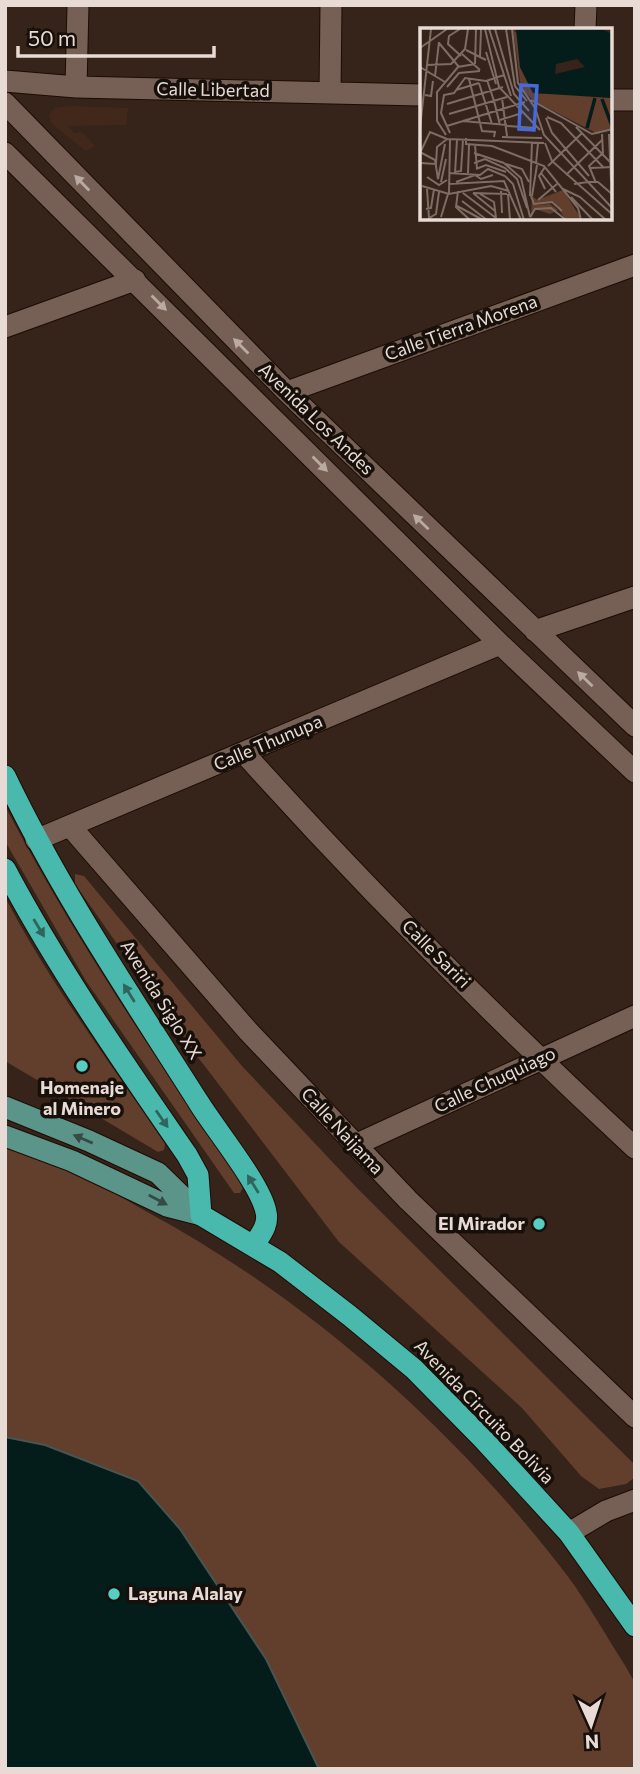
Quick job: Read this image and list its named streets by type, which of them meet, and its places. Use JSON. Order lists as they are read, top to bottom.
{
  "streets": {
    "highway": ["Avenida Siglo XX", "Avenida Circuito Bolivia"],
    "street": [
      "Calle Libertad",
      "Calle Tierra Morena",
      "Avenida Los Andes",
      "Calle Thunupa",
      "Calle Sariri",
      "Calle Chuquiago",
      "Calle Naijama"
    ]
  },
  "crossings": [
    ["Calle Tierra Morena", "Avenida Los Andes"],
    ["Avenida Los Andes", "Calle Thunupa"],
    ["Calle Thunupa", "Calle Sariri"],
    ["Calle Thunupa", "Avenida Siglo XX"],
    ["Calle Thunupa", "Calle Naijama"],
    ["Calle Sariri", "Calle Chuquiago"],
    ["Avenida Siglo XX", "Avenida Circuito Bolivia"],
    ["Calle Chuquiago", "Calle Naijama"]
  ],
  "places": ["Homenaje al Minero", "El Mirador", "Laguna Alalay"],
  "scale_bar": "50 m",
  "north": "bottom"
}
